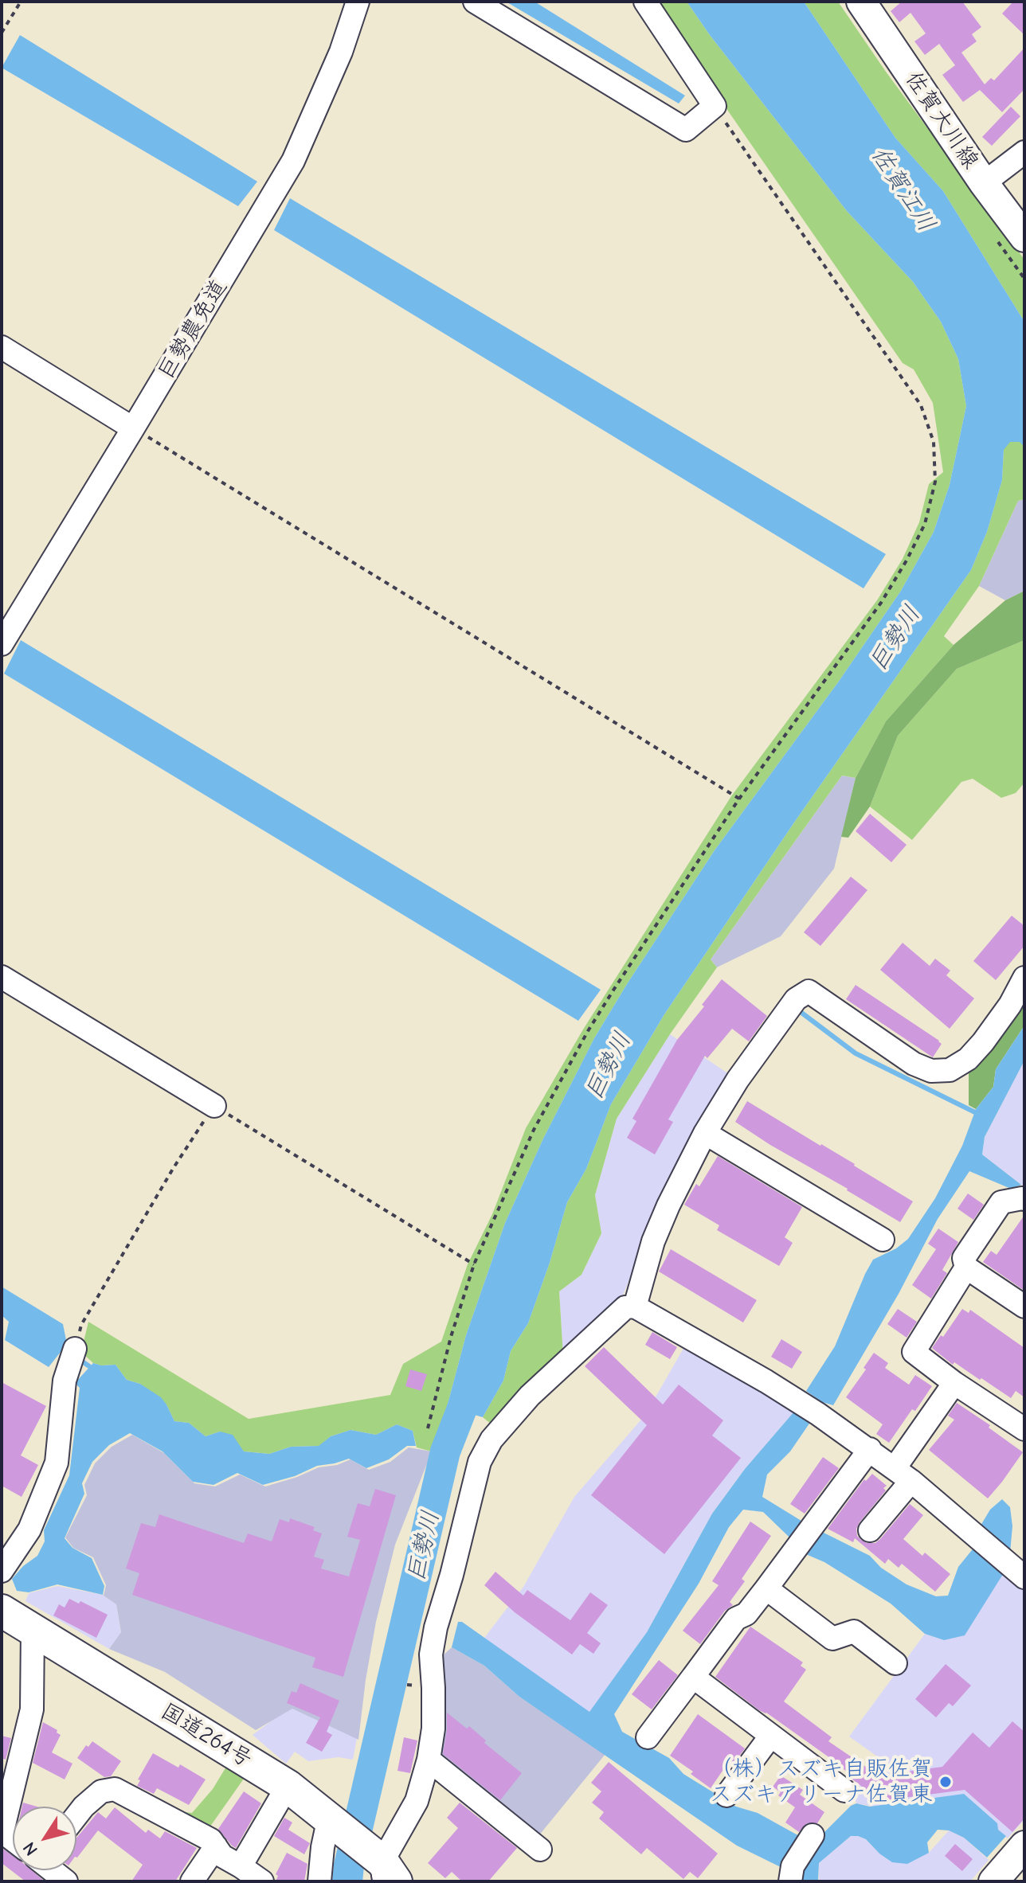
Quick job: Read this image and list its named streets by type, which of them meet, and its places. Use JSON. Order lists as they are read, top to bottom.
{
  "streets": {
    "highway": ["国道264号"],
    "main road": ["佐賀大川線"],
    "street": ["巨勢農免道"]
  },
  "water": ["佐賀江川", "巨勢川"],
  "places": ["（株）スズキ自販佐賀 スズキアリーナ佐賀東"],
  "north": "bottom left"
}
